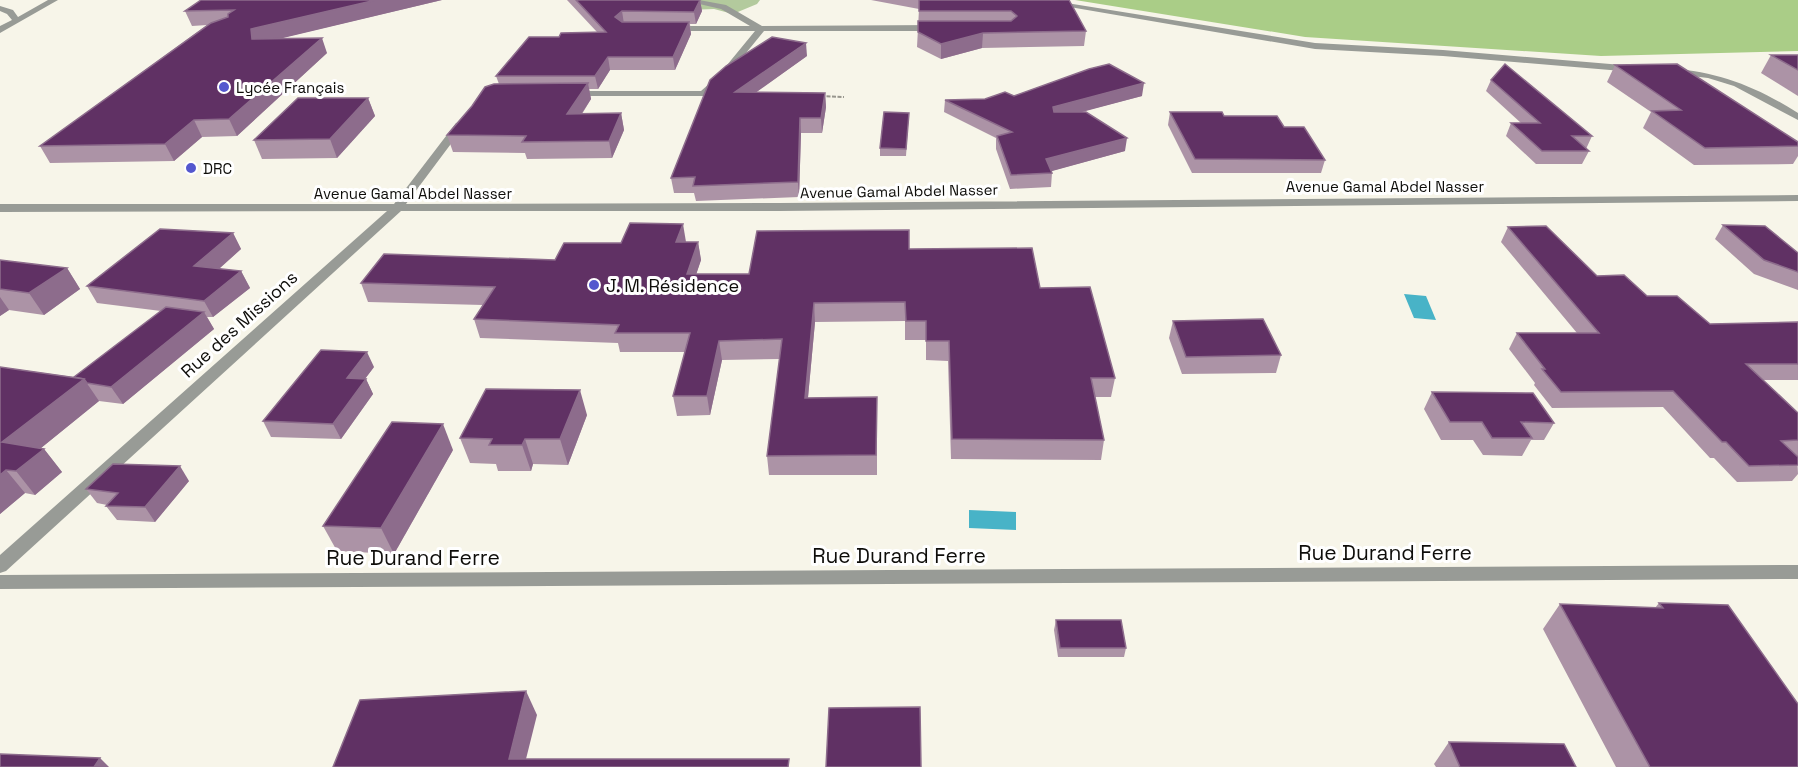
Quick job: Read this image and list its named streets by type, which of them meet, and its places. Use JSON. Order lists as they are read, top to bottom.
{
  "streets": {
    "street": ["Avenue Gamal Abdel Nasser", "Rue des Missions", "Rue Durand Ferre"]
  },
  "crossings": [
    ["Avenue Gamal Abdel Nasser", "Rue des Missions"]
  ],
  "places": ["Lycée Français", "DRC", "J. M. Résidence"]
}
